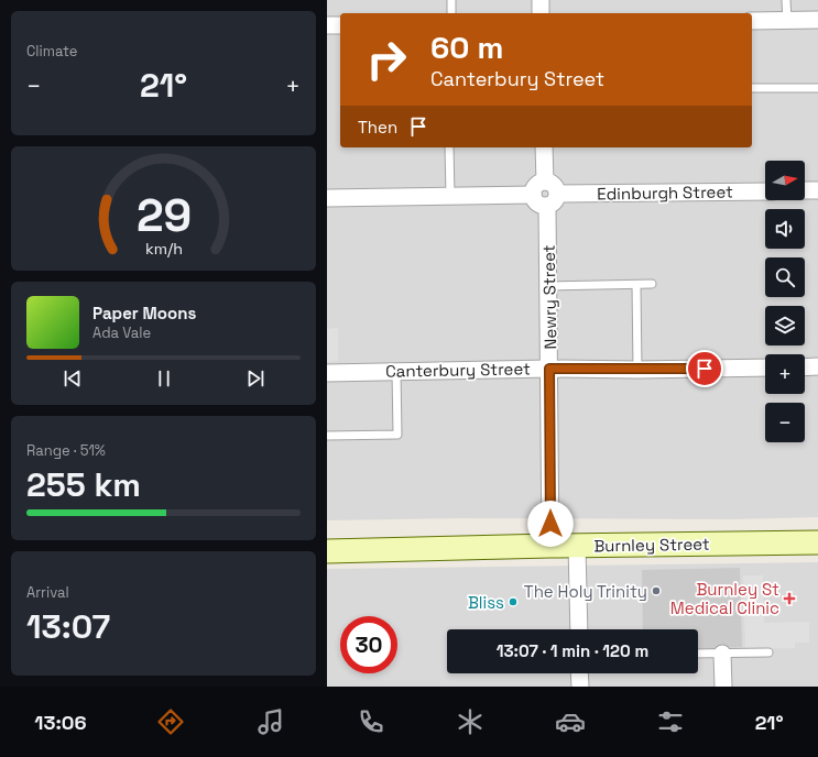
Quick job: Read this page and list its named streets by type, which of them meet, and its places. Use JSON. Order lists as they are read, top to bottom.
{
  "streets": {
    "main road": ["Burnley Street"],
    "street": ["Edinburgh Street", "Newry Street", "Canterbury Street"]
  },
  "crossings": [
    ["Edinburgh Street", "Newry Street"],
    ["Newry Street", "Canterbury Street"],
    ["Newry Street", "Burnley Street"]
  ],
  "places": {
    "other": ["The Holy Trinity", "Bliss"],
    "health": ["Burnley St Medical Clinic"]
  },
  "north": "right",
  "page": {
    "tile": [
      "Climate",
      ["Range · 51%", "255 km"],
      ["Arrival", "13:07"]
    ],
    "turn": ["60 m", "Canterbury Street"],
    "heat": ["−", "21°", "+"],
    "then": "Then",
    "map_buttons": ["+", "−"],
    "song": ["Paper Moons", "Ada Vale"],
    "limit": "30",
    "trip": "13:07 · 1 min · 120 m",
    "tabs": ["13:06", "21°"],
    "gauge": ["29", "km/h"]
  }
}
